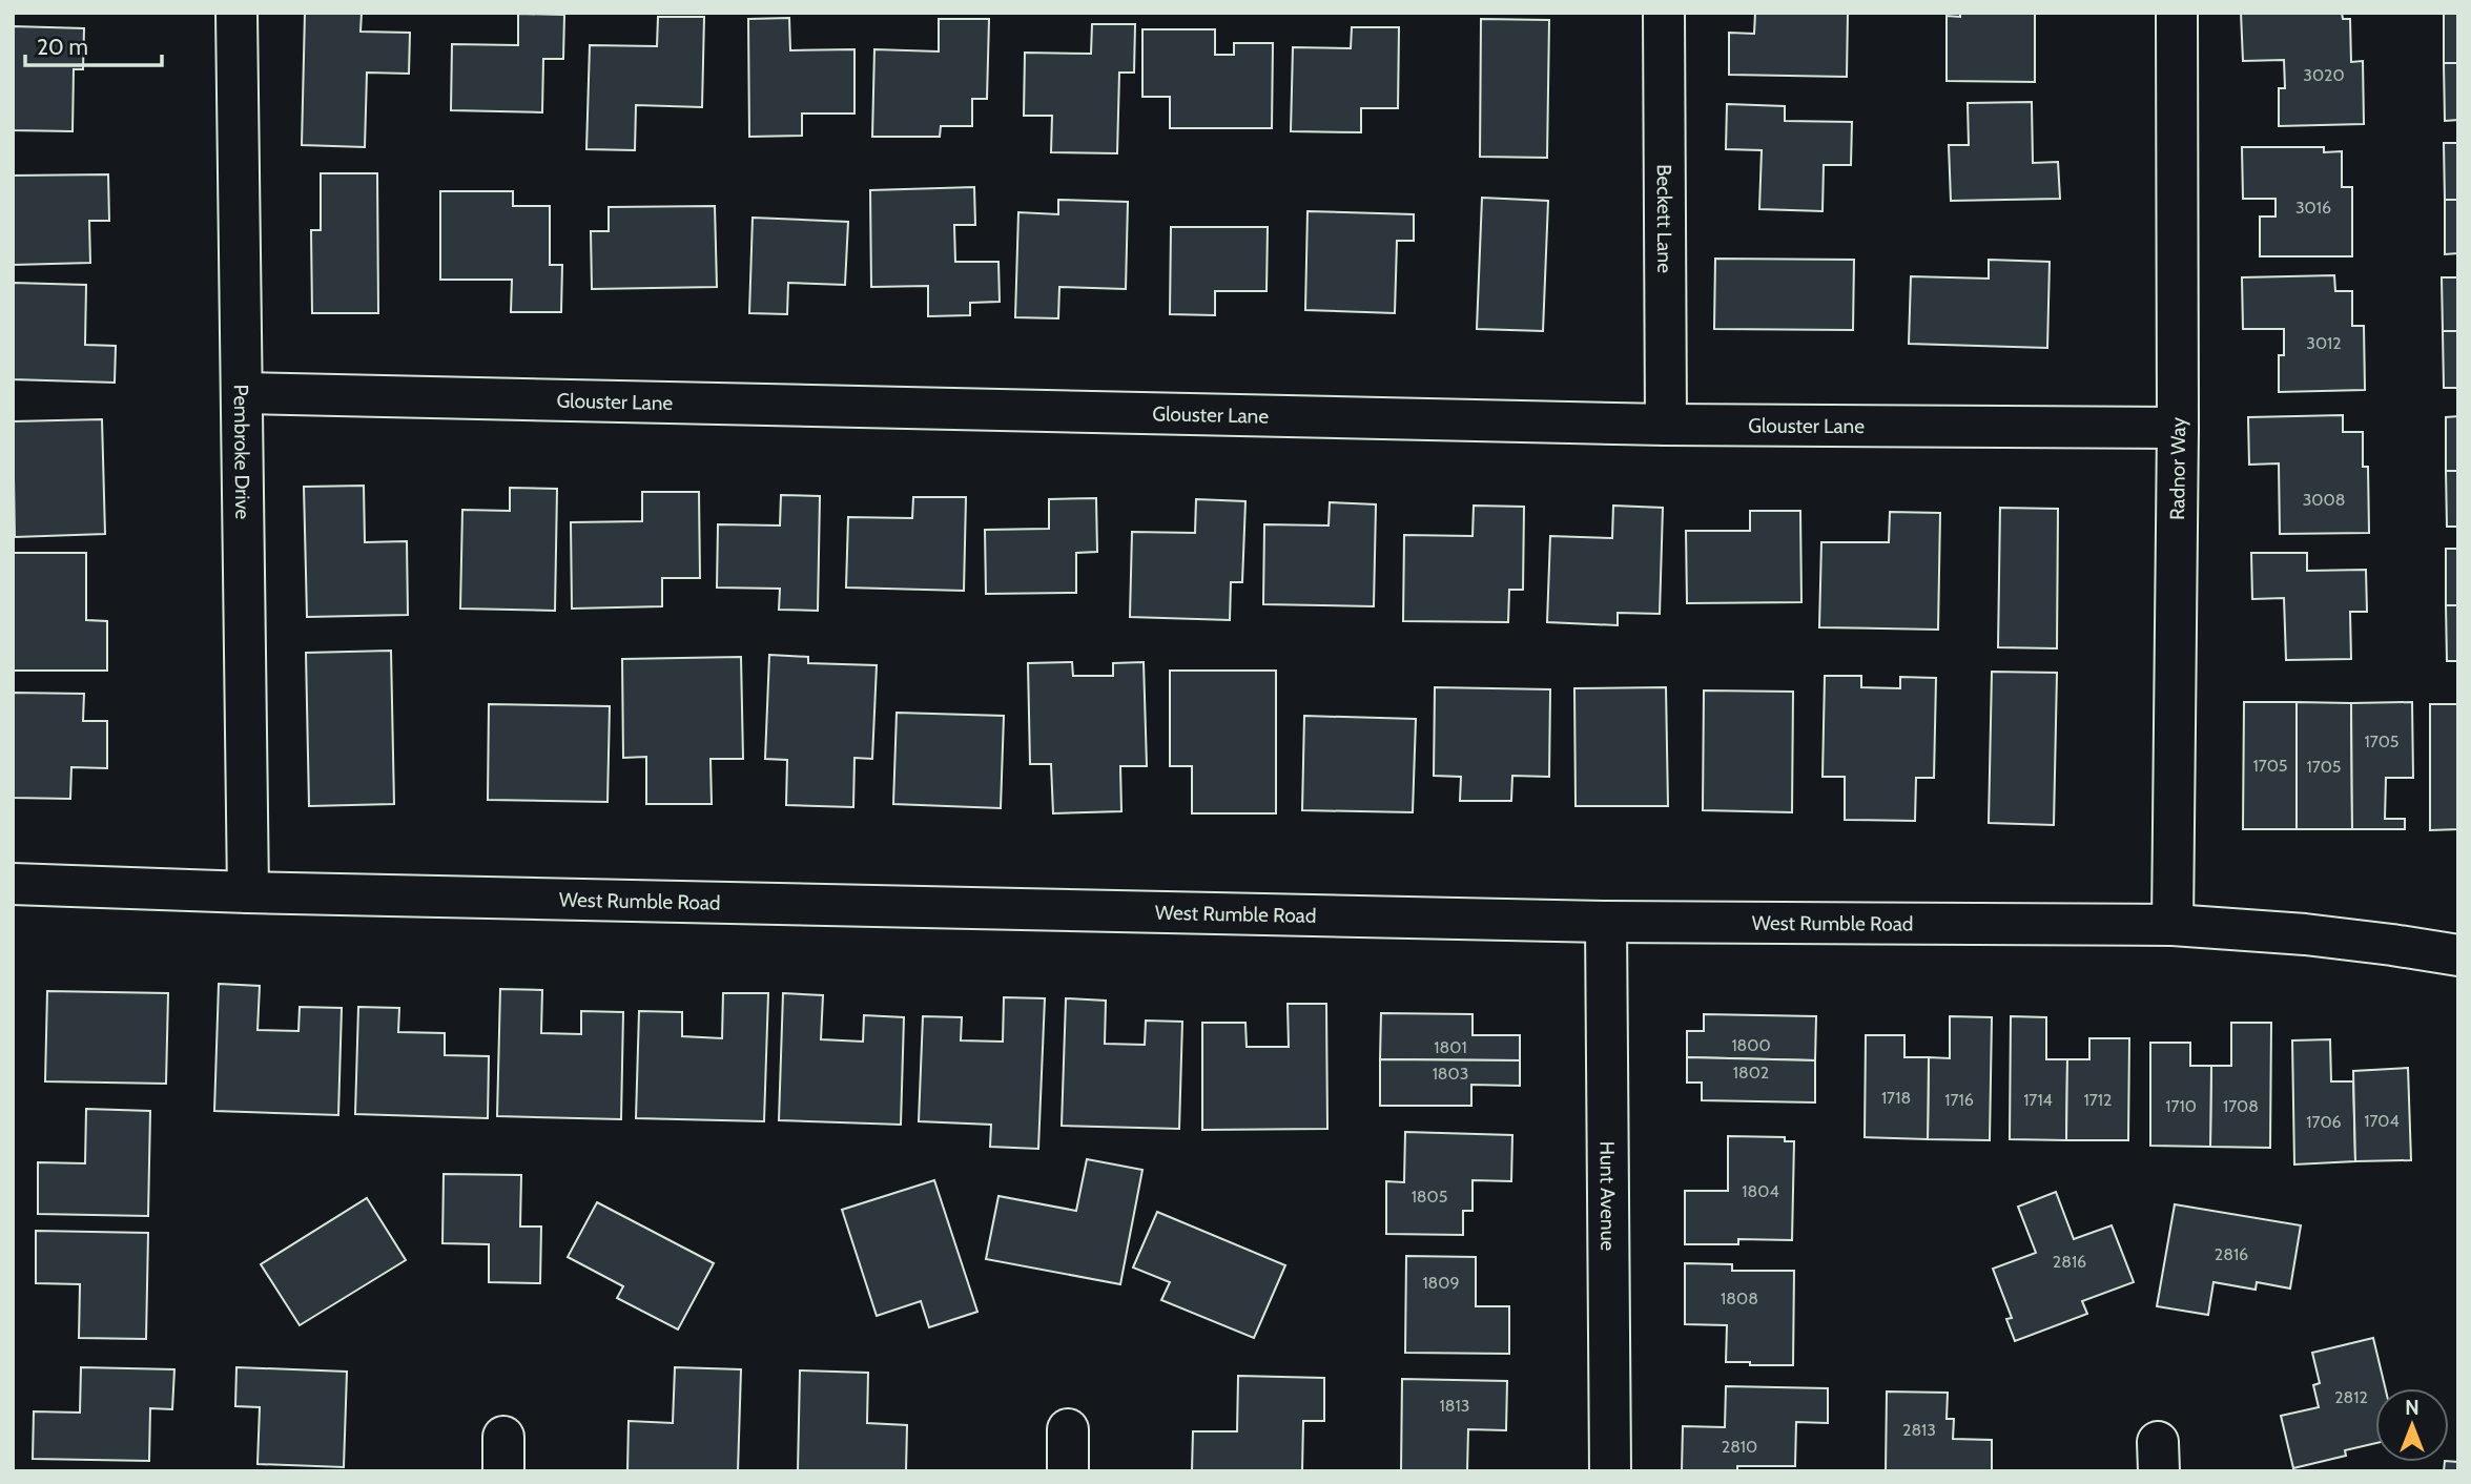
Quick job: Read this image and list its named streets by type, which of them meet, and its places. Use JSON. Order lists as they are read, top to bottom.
{
  "streets": {
    "street": [
      "Beckett Lane",
      "Glouster Lane",
      "Pembroke Drive",
      "Radnor Way",
      "West Rumble Road",
      "Hunt Avenue"
    ]
  },
  "crossings": [
    ["Beckett Lane", "Glouster Lane"],
    ["Glouster Lane", "Pembroke Drive"],
    ["Glouster Lane", "Radnor Way"],
    ["Pembroke Drive", "West Rumble Road"],
    ["Radnor Way", "West Rumble Road"],
    ["West Rumble Road", "Hunt Avenue"]
  ],
  "house_numbers": [
    "3020",
    "3016",
    "3012",
    "3008",
    "1705",
    "1705",
    "1705",
    "1800",
    "1801",
    "1802",
    "1803",
    "1718",
    "1716",
    "1714",
    "1712",
    "1710",
    "1708",
    "1704",
    "1706",
    "1804",
    "1805",
    "2816",
    "2816",
    "1809",
    "1808",
    "2812",
    "1813",
    "2813",
    "2810"
  ],
  "scale_bar": "20 m",
  "north": "top"
}
